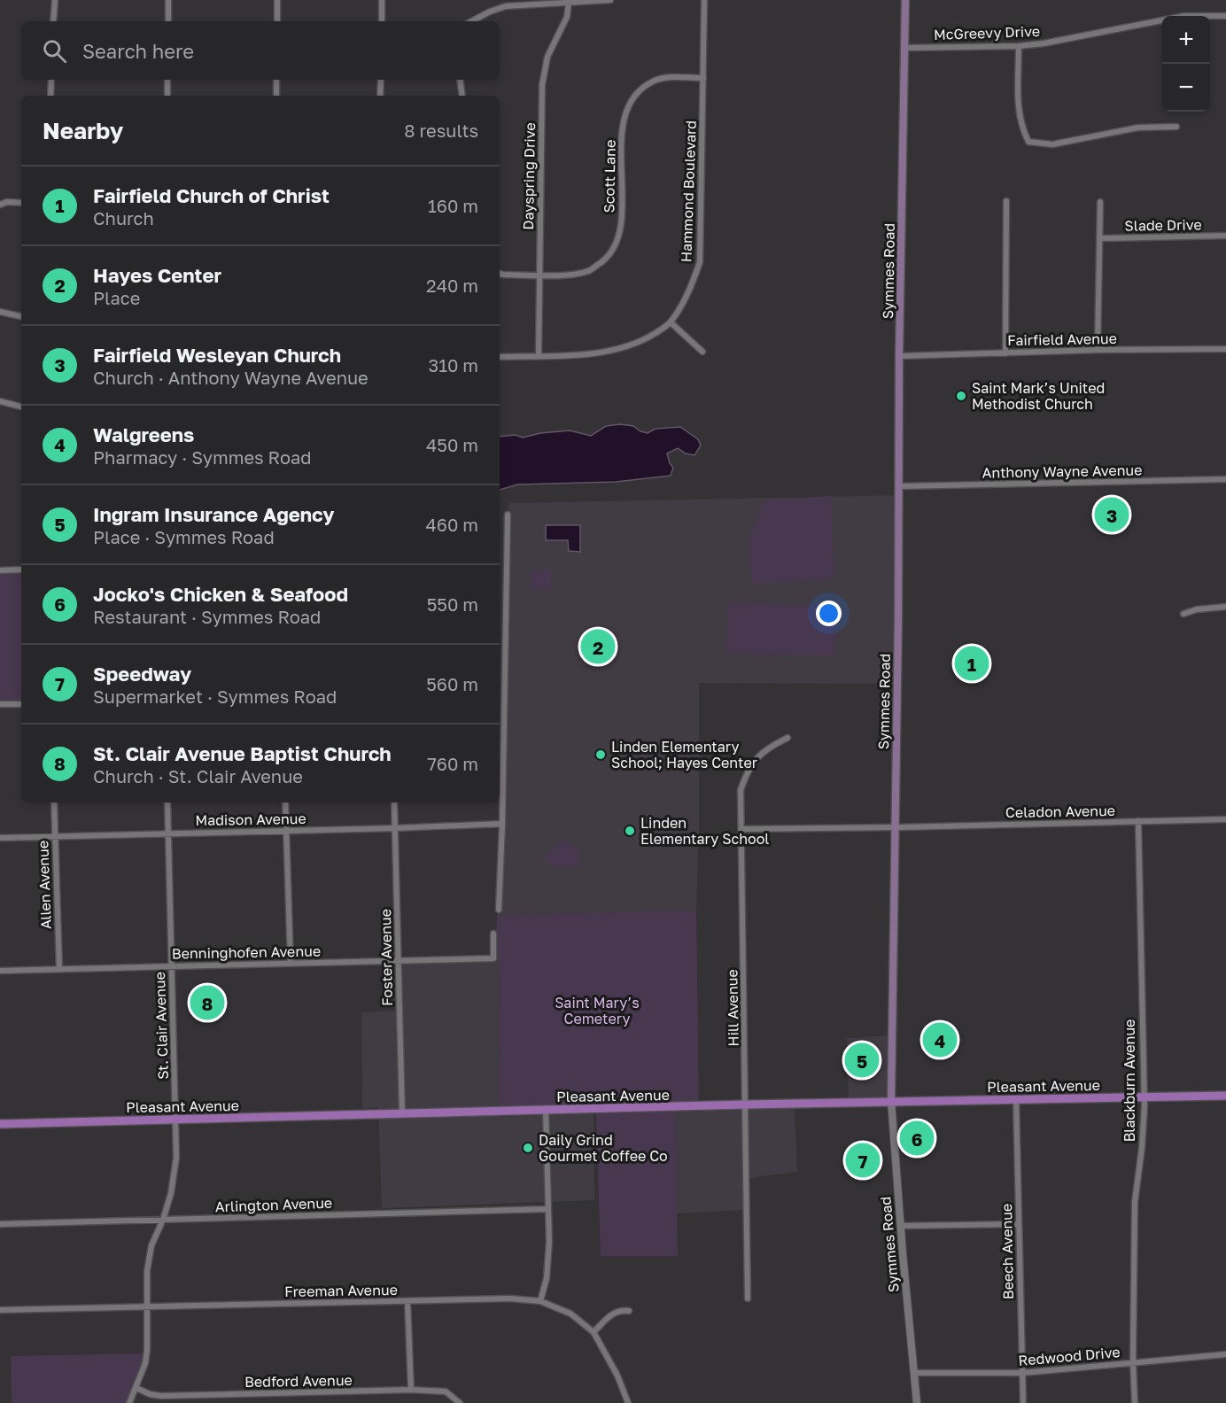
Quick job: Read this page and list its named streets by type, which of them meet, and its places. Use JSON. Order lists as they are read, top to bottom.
{
  "streets": {
    "main road": ["Symmes Road", "Pleasant Avenue"],
    "street": [
      "McGreevy Drive",
      "Dayspring Drive",
      "Scott Lane",
      "Hammond Boulevard",
      "Slade Drive",
      "Fairfield Avenue",
      "Anthony Wayne Avenue",
      "Celadon Avenue",
      "Madison Avenue",
      "Allen Avenue",
      "Benninghofen Avenue",
      "Foster Avenue",
      "Hill Avenue",
      "St. Clair Avenue",
      "Blackburn Avenue",
      "Arlington Avenue",
      "Beech Avenue",
      "Freeman Avenue",
      "Redwood Drive",
      "Bedford Avenue"
    ]
  },
  "crossings": [
    ["McGreevy Drive", "Symmes Road"],
    ["Dayspring Drive", "Scott Lane"],
    ["Dayspring Drive", "Hammond Boulevard"],
    ["Scott Lane", "Hammond Boulevard"],
    ["Symmes Road", "Fairfield Avenue"],
    ["Symmes Road", "Anthony Wayne Avenue"],
    ["Symmes Road", "Celadon Avenue"],
    ["Symmes Road", "Pleasant Avenue"],
    ["Symmes Road", "Redwood Drive"],
    ["Celadon Avenue", "Blackburn Avenue"],
    ["Madison Avenue", "Allen Avenue"],
    ["Madison Avenue", "Foster Avenue"],
    ["Madison Avenue", "St. Clair Avenue"],
    ["Allen Avenue", "Benninghofen Avenue"],
    ["Benninghofen Avenue", "Foster Avenue"],
    ["Benninghofen Avenue", "St. Clair Avenue"],
    ["Foster Avenue", "Pleasant Avenue"],
    ["Hill Avenue", "Pleasant Avenue"],
    ["St. Clair Avenue", "Pleasant Avenue"],
    ["St. Clair Avenue", "Arlington Avenue"],
    ["St. Clair Avenue", "Freeman Avenue"],
    ["St. Clair Avenue", "Bedford Avenue"],
    ["Blackburn Avenue", "Pleasant Avenue"],
    ["Blackburn Avenue", "Redwood Drive"],
    ["Pleasant Avenue", "Beech Avenue"],
    ["Beech Avenue", "Redwood Drive"]
  ],
  "parks": ["Saint Mary’s Cemetery"],
  "places": [
    "Saint Mark’s United Methodist Church",
    "Linden Elementary School; Hayes Center",
    "Linden Elementary School",
    "Daily Grind Gourmet Coffee Co"
  ],
  "page": {
    "map_buttons": ["+", "−"],
    "search": "Search here",
    "heading": ["Nearby", "8 results"],
    "list": [
      {
        "mark": "1",
        "name": "Fairfield Church of Christ",
        "note": "Church",
        "value": "160 m"
      },
      {
        "mark": "2",
        "name": "Hayes Center",
        "note": "Place",
        "value": "240 m"
      },
      {
        "mark": "3",
        "name": "Fairfield Wesleyan Church",
        "note": "Church · Anthony Wayne Avenue",
        "value": "310 m"
      },
      {
        "mark": "4",
        "name": "Walgreens",
        "note": "Pharmacy · Symmes Road",
        "value": "450 m"
      },
      {
        "mark": "5",
        "name": "Ingram Insurance Agency",
        "note": "Place · Symmes Road",
        "value": "460 m"
      },
      {
        "mark": "6",
        "name": "Jocko's Chicken & Seafood",
        "note": "Restaurant · Symmes Road",
        "value": "550 m"
      },
      {
        "mark": "7",
        "name": "Speedway",
        "note": "Supermarket · Symmes Road",
        "value": "560 m"
      },
      {
        "mark": "8",
        "name": "St. Clair Avenue Baptist Church",
        "note": "Church · St. Clair Avenue",
        "value": "760 m"
      }
    ],
    "pins": [
      "3",
      "2",
      "1",
      "8",
      "4",
      "5",
      "6",
      "7"
    ]
  }
}
